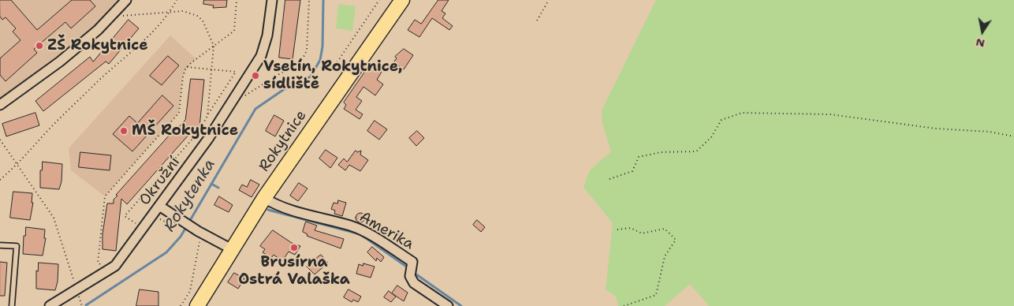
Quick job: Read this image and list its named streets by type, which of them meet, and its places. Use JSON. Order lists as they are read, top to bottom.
{
  "streets": {
    "main road": ["Rokytnice"],
    "street": ["Okružní", "Amerika"]
  },
  "crossings": [
    ["Rokytnice", "Amerika"]
  ],
  "water": ["Rokytenka"],
  "places": [
    "ZŠ Rokytnice",
    "Vsetín, Rokytnice, sídliště",
    "MŠ Rokytnice",
    "Brusírna Ostrá Valaška"
  ],
  "north": "bottom"
}
